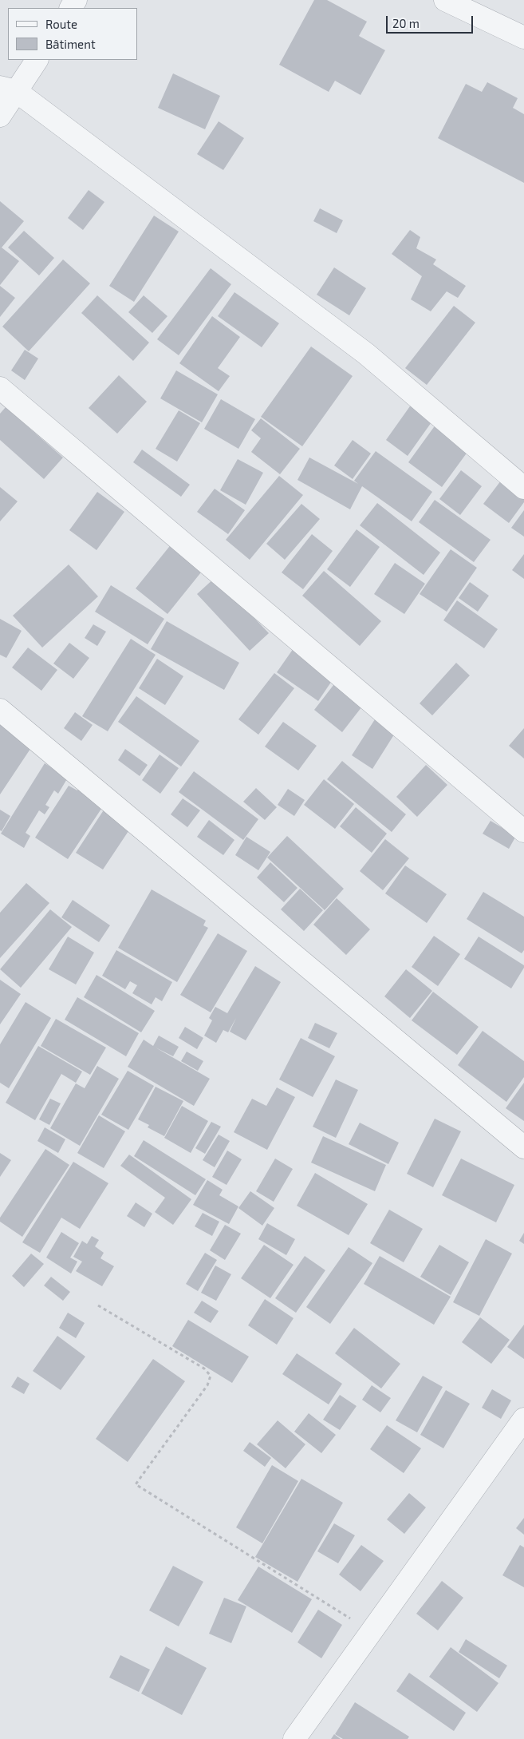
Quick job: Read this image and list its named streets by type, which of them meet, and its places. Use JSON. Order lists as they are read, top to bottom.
{
  "legend": ["Route", "Bâtiment"],
  "scale_bar": "20 m"
}
